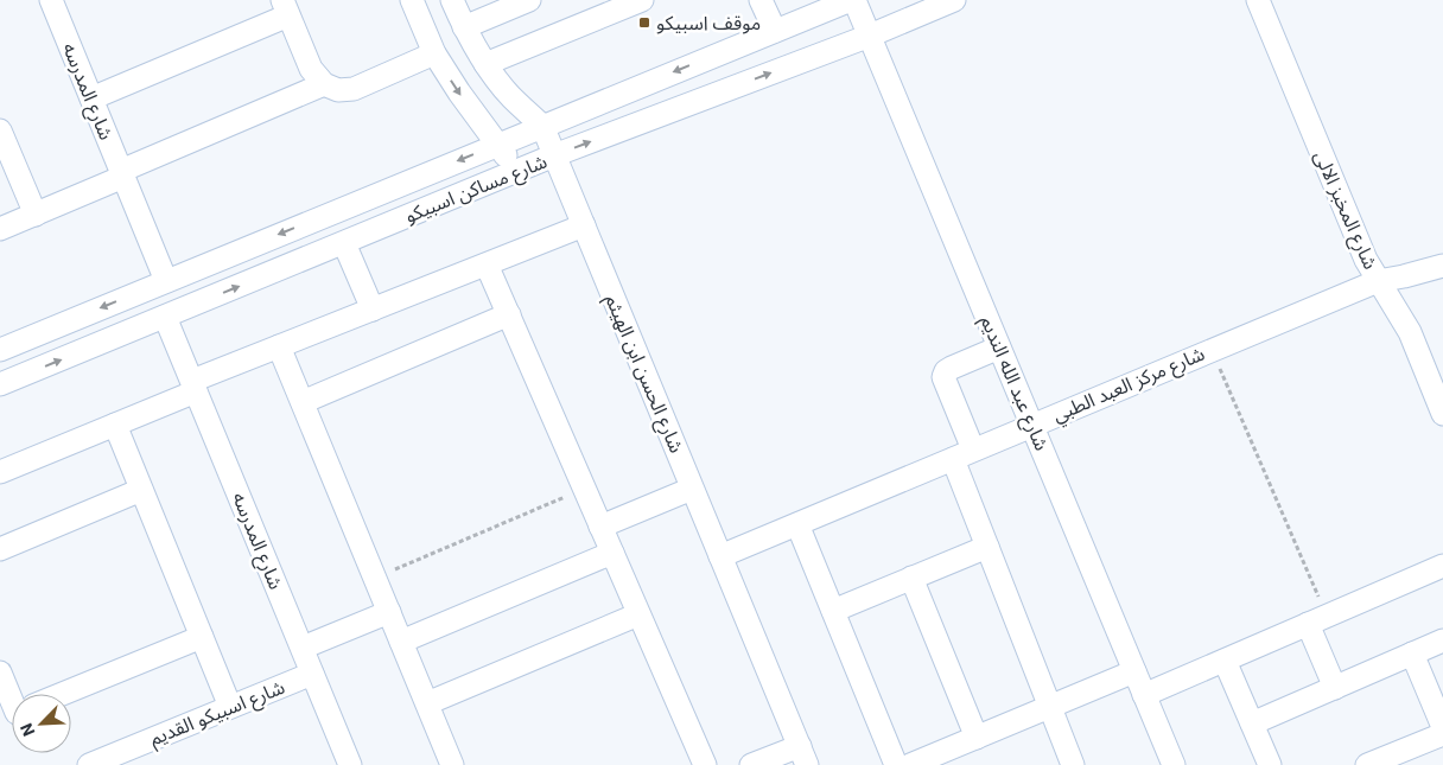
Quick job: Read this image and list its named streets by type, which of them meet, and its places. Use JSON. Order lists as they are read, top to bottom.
{
  "streets": {
    "street": [
      "شارع المدرسه",
      "شارع مساكن اسبيكو",
      "شارع المخبز الالى",
      "شارع الحسن ابن الهيثم",
      "شارع عبد الله النديم",
      "شارع مركز العبد الطبي",
      "شارع اسبيكو القديم"
    ]
  },
  "crossings": [
    ["شارع المدرسه", "شارع مساكن اسبيكو"],
    ["شارع المدرسه", "شارع اسبيكو القديم"],
    ["شارع مساكن اسبيكو", "شارع الحسن ابن الهيثم"],
    ["شارع مساكن اسبيكو", "شارع عبد الله النديم"],
    ["شارع المخبز الالى", "شارع مركز العبد الطبي"],
    ["شارع الحسن ابن الهيثم", "شارع مركز العبد الطبي"],
    ["شارع عبد الله النديم", "شارع مركز العبد الطبي"]
  ],
  "places": {
    "transit": ["موقف اسبيكو"]
  },
  "north": "bottom left"
}
